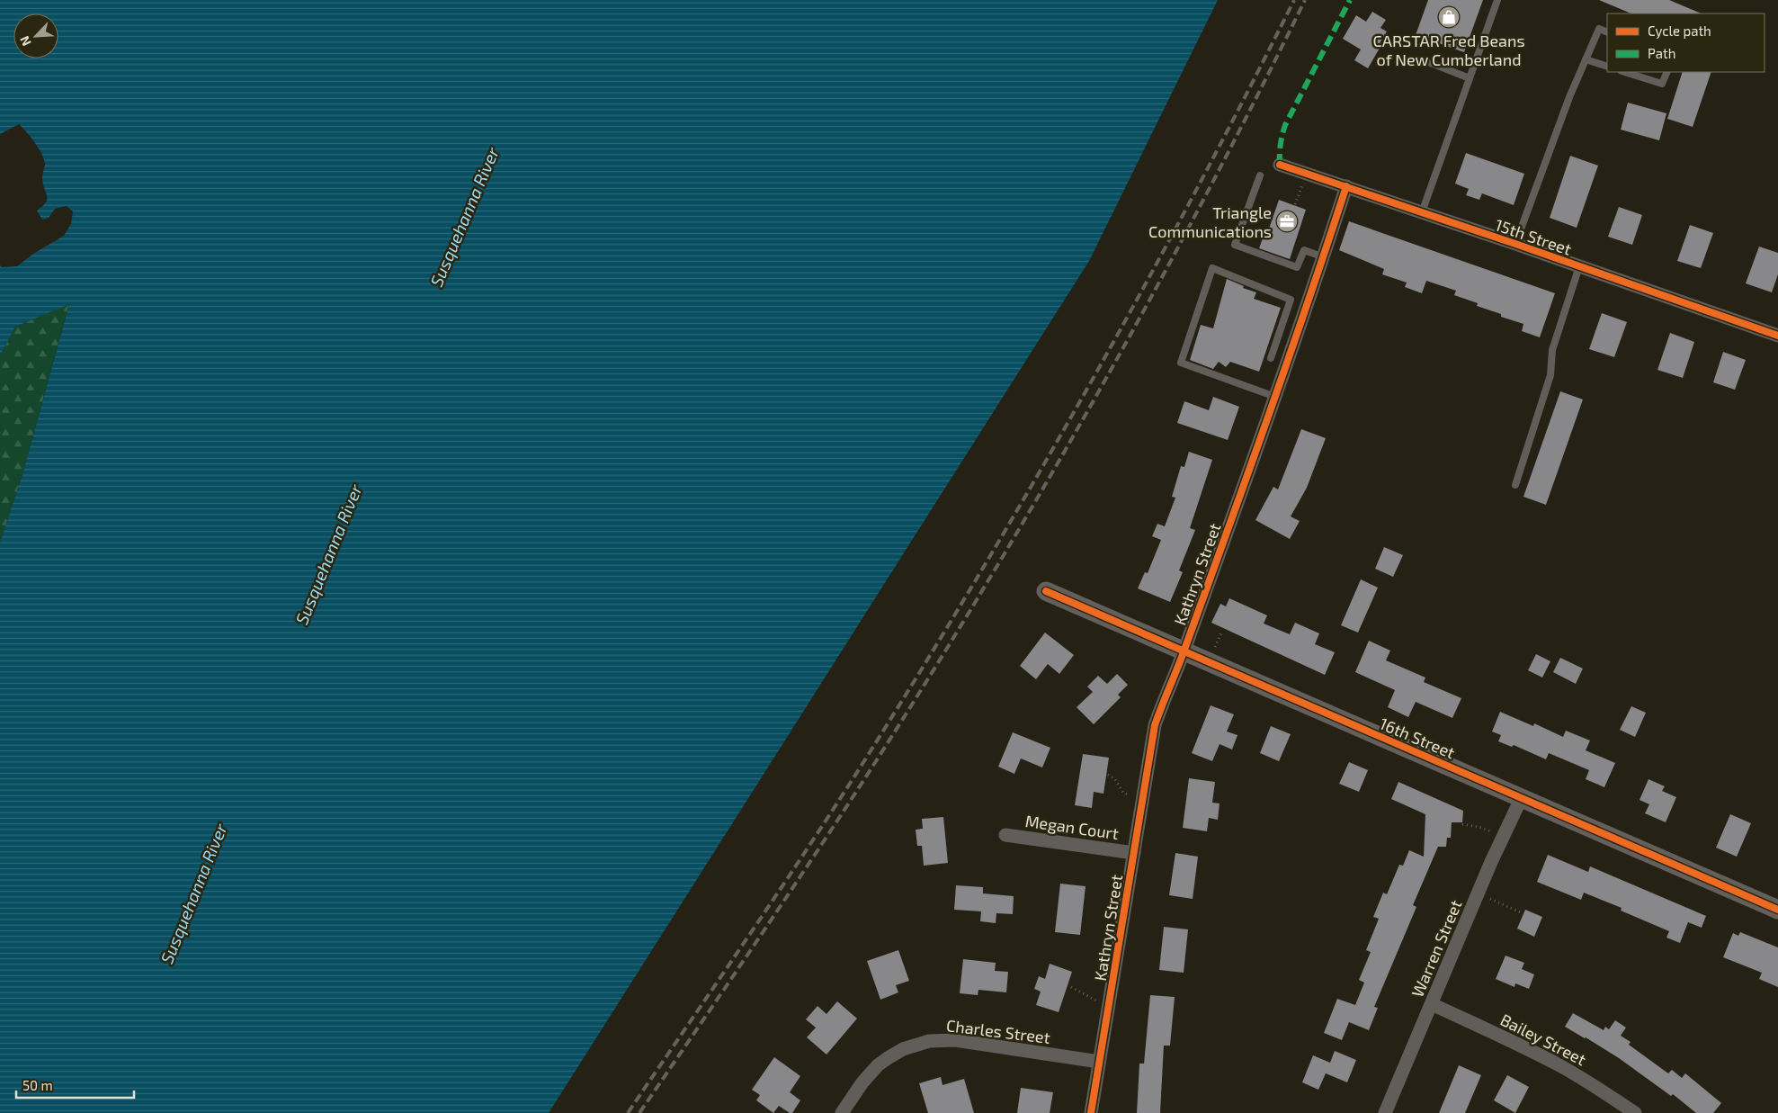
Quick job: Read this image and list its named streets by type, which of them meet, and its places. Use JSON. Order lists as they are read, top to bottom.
{
  "streets": {
    "street": [
      "15th Street",
      "Kathryn Street",
      "16th Street",
      "Megan Court",
      "Warren Street",
      "Charles Street",
      "Bailey Street"
    ]
  },
  "crossings": [
    ["15th Street", "Kathryn Street"],
    ["Kathryn Street", "16th Street"],
    ["Kathryn Street", "Megan Court"],
    ["Kathryn Street", "Charles Street"],
    ["16th Street", "Warren Street"],
    ["Warren Street", "Bailey Street"]
  ],
  "water": ["Susquehanna River"],
  "places": {
    "shop": ["CARSTAR Fred Beans of New Cumberland"],
    "office": ["Triangle Communications"]
  },
  "legend": ["Cycle path", "Path"],
  "scale_bar": "50 m",
  "north": "bottom left"
}
